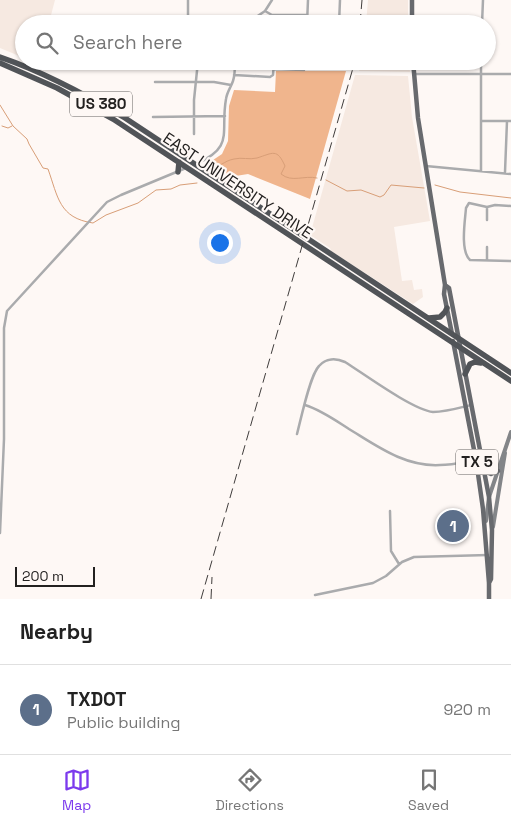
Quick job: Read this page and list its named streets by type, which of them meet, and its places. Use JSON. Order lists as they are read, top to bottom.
{
  "streets": {
    "highway": ["US 380", "EAST UNIVERSITY DRIVE"],
    "main road": ["TX 5"]
  },
  "crossings": [
    ["US 380", "EAST UNIVERSITY DRIVE"],
    ["US 380", "TX 5"],
    ["EAST UNIVERSITY DRIVE", "TX 5"]
  ],
  "scale_bar": "200 m",
  "page": {
    "search": "Search here",
    "pins": "1",
    "scale": "200 m",
    "heading": "Nearby",
    "list": [
      {
        "mark": "1",
        "name": "TXDOT",
        "note": "Public building",
        "value": "920 m"
      }
    ],
    "nav": ["Map", "Directions", "Saved"]
  }
}
